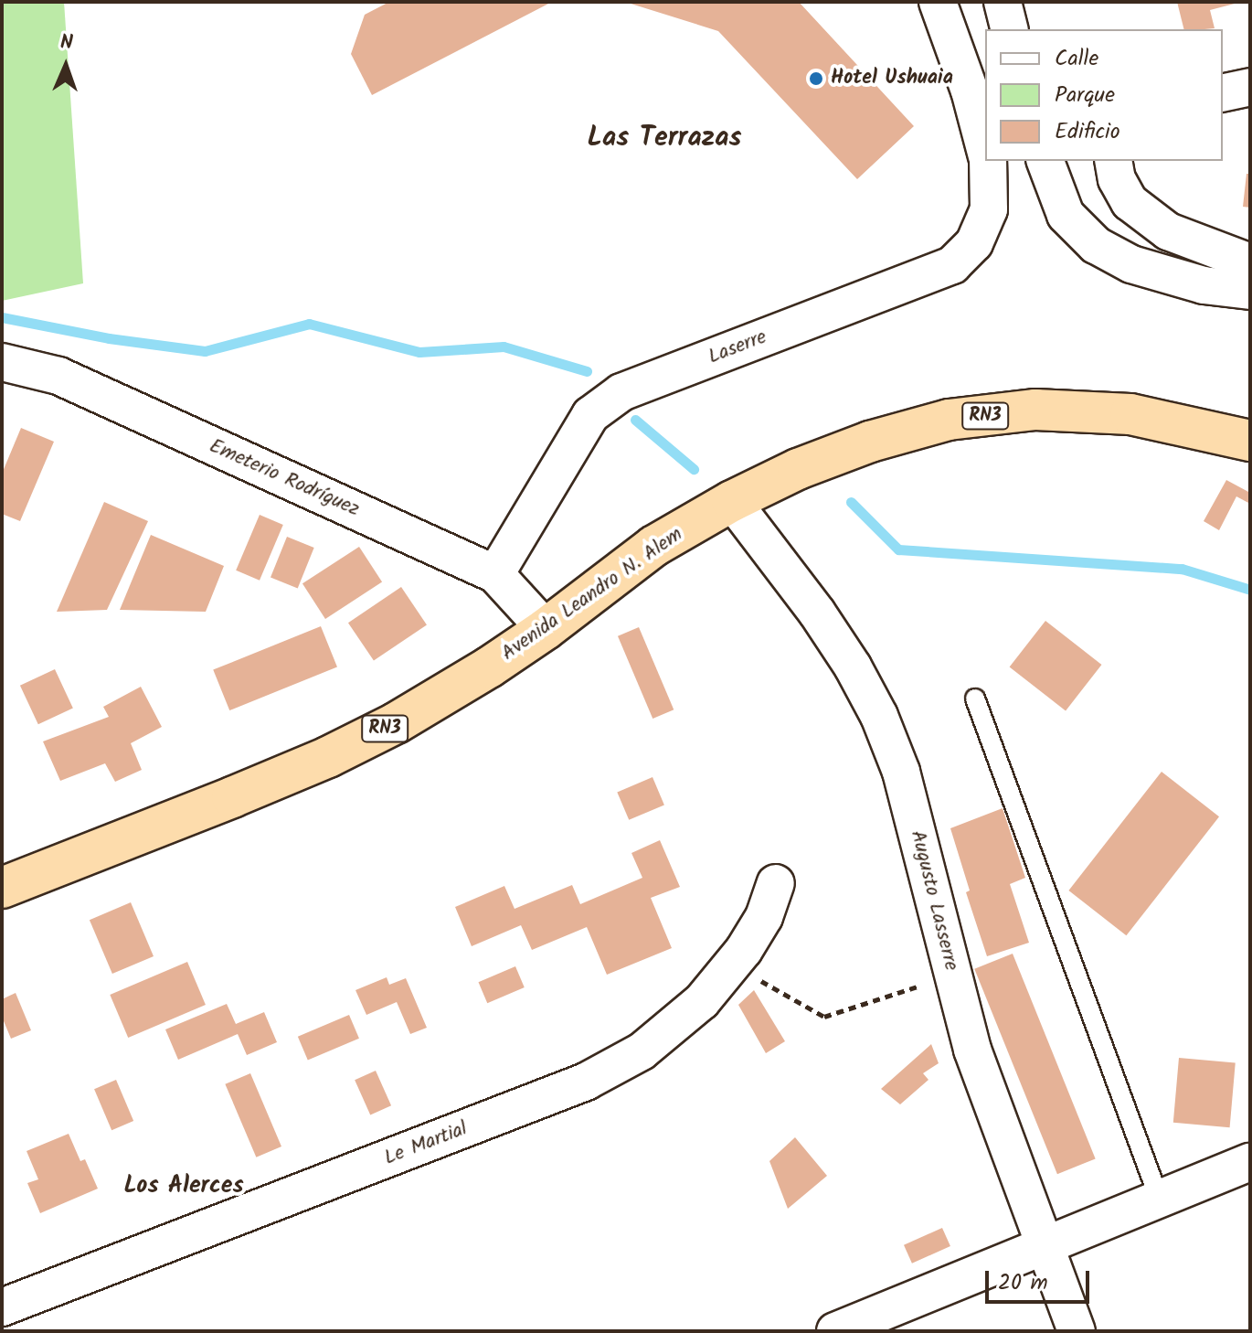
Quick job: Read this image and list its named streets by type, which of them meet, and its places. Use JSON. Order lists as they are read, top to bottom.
{
  "streets": {
    "highway": ["RN3", "Avenida Leandro N. Alem"],
    "street": [
      "Laserre",
      "Emeterio Rodríguez",
      "Augusto Lasserre",
      "Le Martial"
    ]
  },
  "crossings": [
    ["Laserre", "Emeterio Rodríguez"],
    ["Emeterio Rodríguez", "Avenida Leandro N. Alem"],
    ["Avenida Leandro N. Alem", "Augusto Lasserre"]
  ],
  "districts": ["Las Terrazas", "Los Alerces"],
  "places": ["Hotel Ushuaia"],
  "legend": ["Calle", "Parque", "Edificio"],
  "scale_bar": "20 m",
  "north": "top"
}
